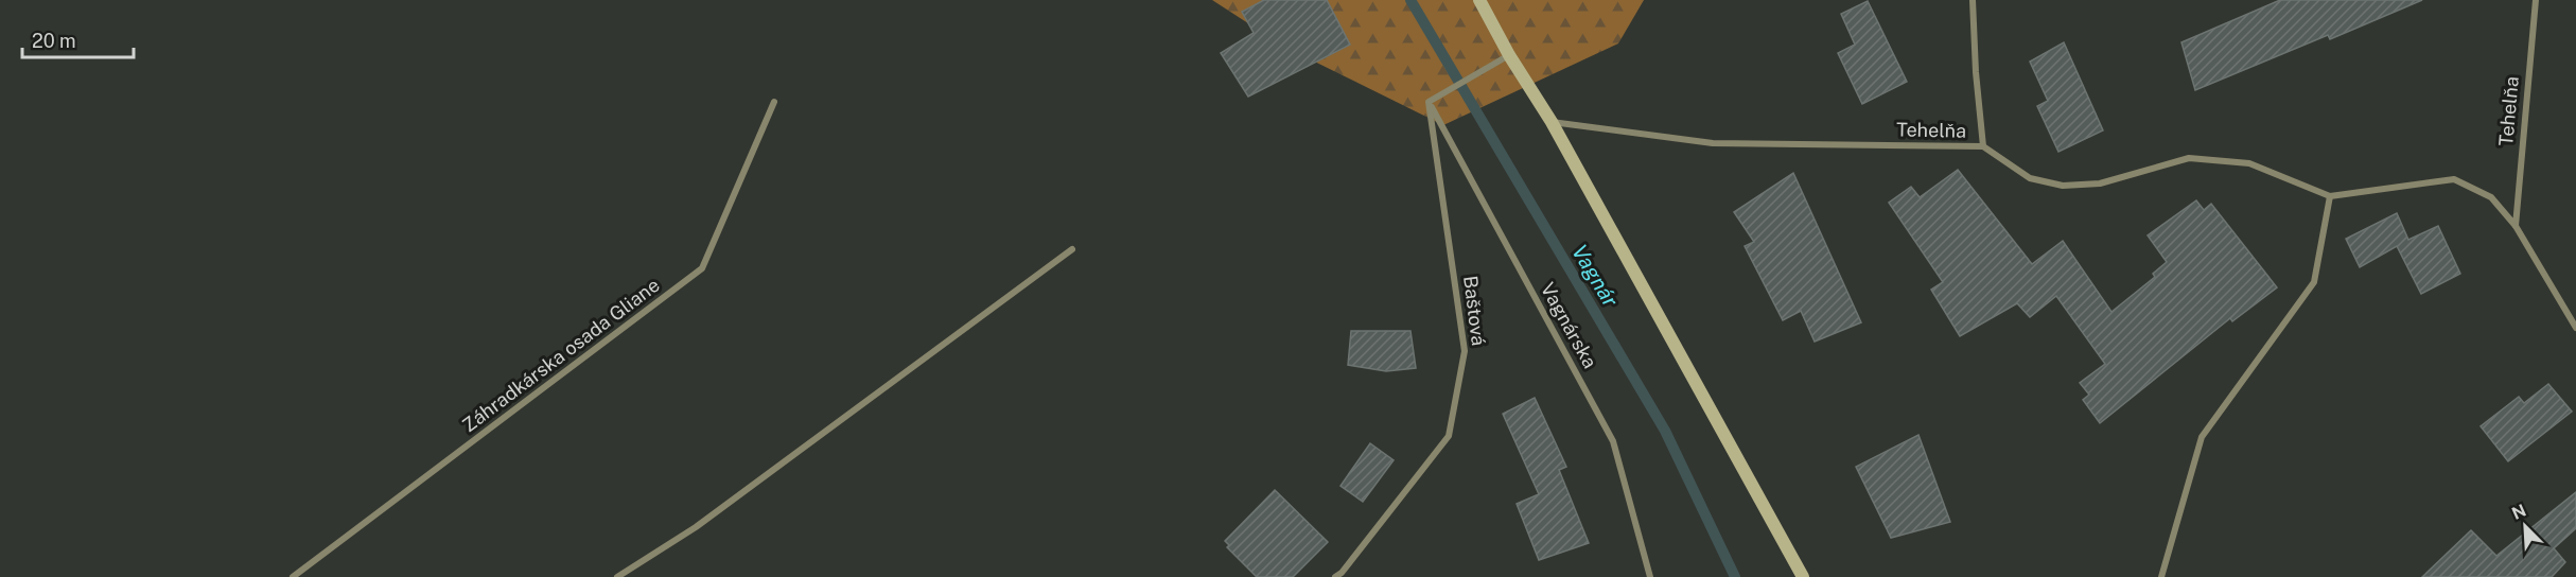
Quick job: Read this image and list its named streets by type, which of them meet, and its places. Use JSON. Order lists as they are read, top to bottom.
{
  "streets": {
    "street": [
      "Tehelňa",
      "Baštová",
      "Vagnárska",
      "Záhradkárska osada Gliane"
    ]
  },
  "crossings": [
    ["Baštová", "Vagnárska"]
  ],
  "water": ["Vagnár"],
  "scale_bar": "20 m",
  "north": "top left"
}
